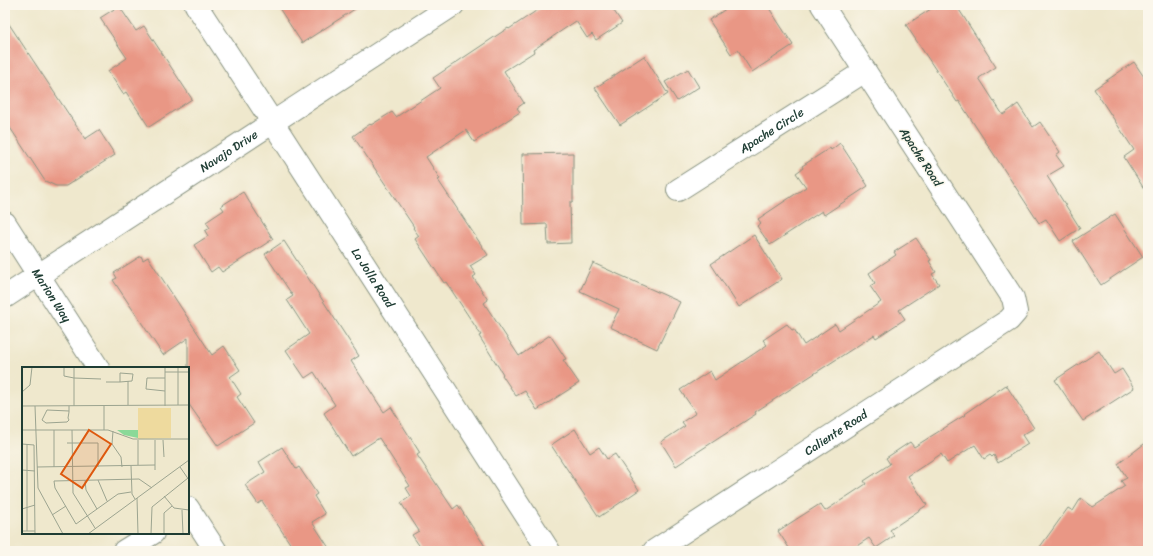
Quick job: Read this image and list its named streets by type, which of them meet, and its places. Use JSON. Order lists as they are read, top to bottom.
{
  "streets": {
    "street": [
      "Apache Circle",
      "Navajo Drive",
      "Apache Road",
      "La Jolla Road",
      "Marion Way",
      "Caliente Road"
    ]
  },
  "crossings": [
    ["Apache Circle", "Apache Road"],
    ["Navajo Drive", "La Jolla Road"],
    ["Navajo Drive", "Marion Way"],
    ["Apache Road", "Caliente Road"]
  ]
}
